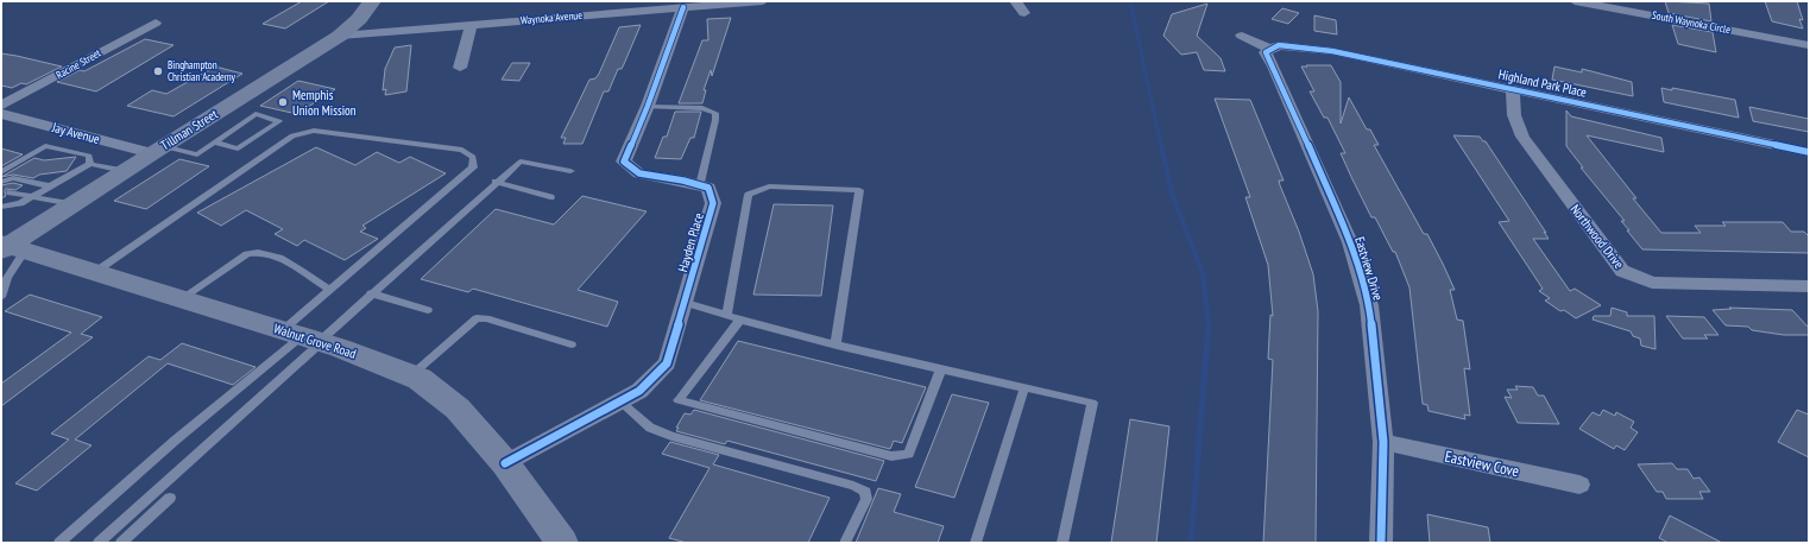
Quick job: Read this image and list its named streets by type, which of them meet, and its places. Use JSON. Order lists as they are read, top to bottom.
{
  "streets": {
    "main road": ["Tillman Street", "Walnut Grove Road"],
    "street": [
      "Waynoka Avenue",
      "South Waynoka Circle",
      "Racine Street",
      "Highland Park Place",
      "Jay Avenue",
      "Northwood Drive",
      "Hayden Place",
      "Eastview Drive",
      "Eastview Cove"
    ]
  },
  "crossings": [
    ["Waynoka Avenue", "Tillman Street"],
    ["Highland Park Place", "Northwood Drive"],
    ["Highland Park Place", "Eastview Drive"],
    ["Tillman Street", "Jay Avenue"],
    ["Tillman Street", "Walnut Grove Road"],
    ["Hayden Place", "Walnut Grove Road"],
    ["Eastview Drive", "Eastview Cove"]
  ],
  "places": ["Binghampton Christian Academy", "Memphis Union Mission"]
}
